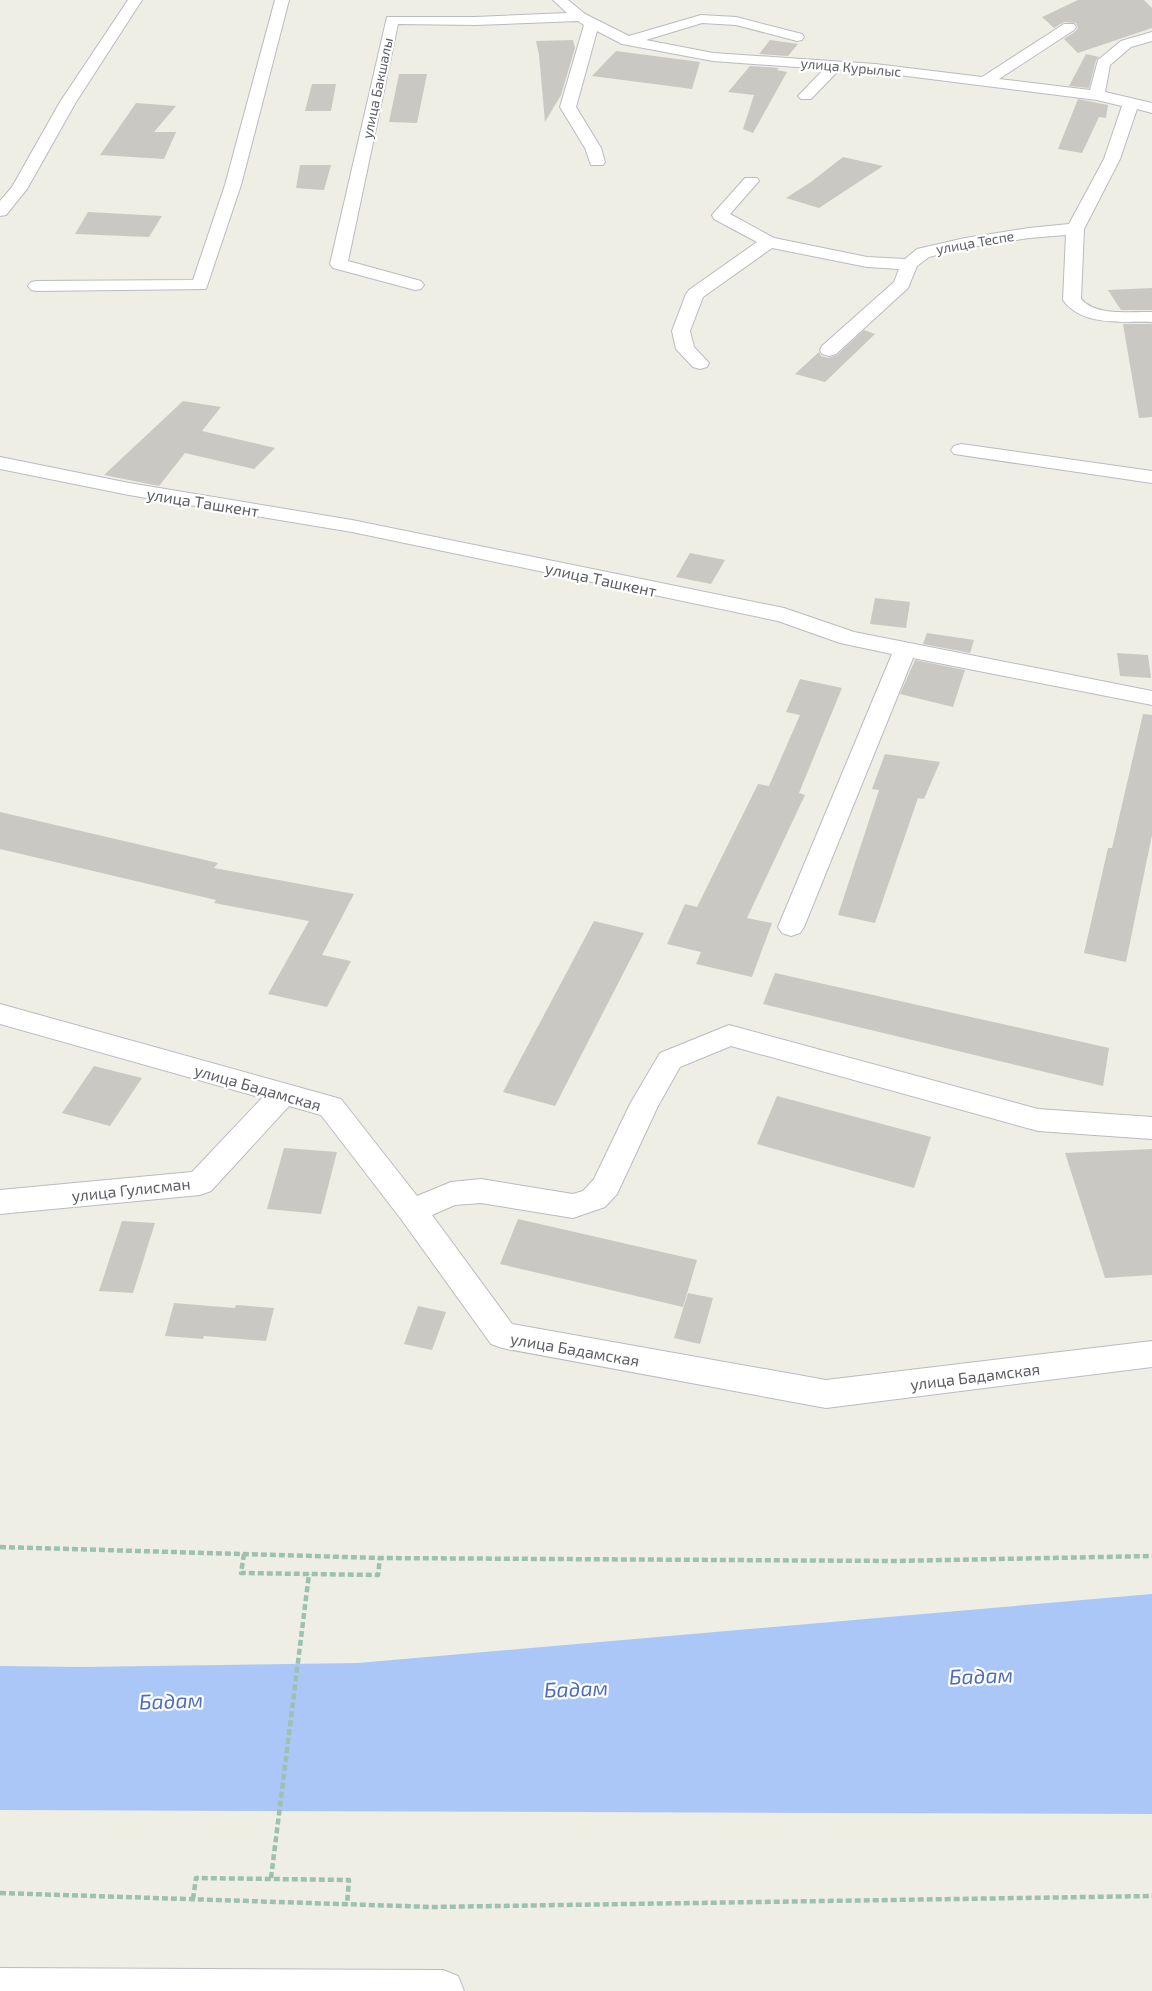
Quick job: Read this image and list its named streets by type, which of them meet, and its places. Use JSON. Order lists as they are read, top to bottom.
{
  "streets": {
    "street": [
      "улица Курылыс",
      "улица Бакшалы",
      "улица Теспе",
      "улица Ташкент",
      "улица Бадамская",
      "улица Гулисман"
    ]
  },
  "crossings": [
    ["улица Курылыс", "улица Бакшалы"],
    ["улица Бадамская", "улица Гулисман"]
  ],
  "water": ["Бадам"]
}
